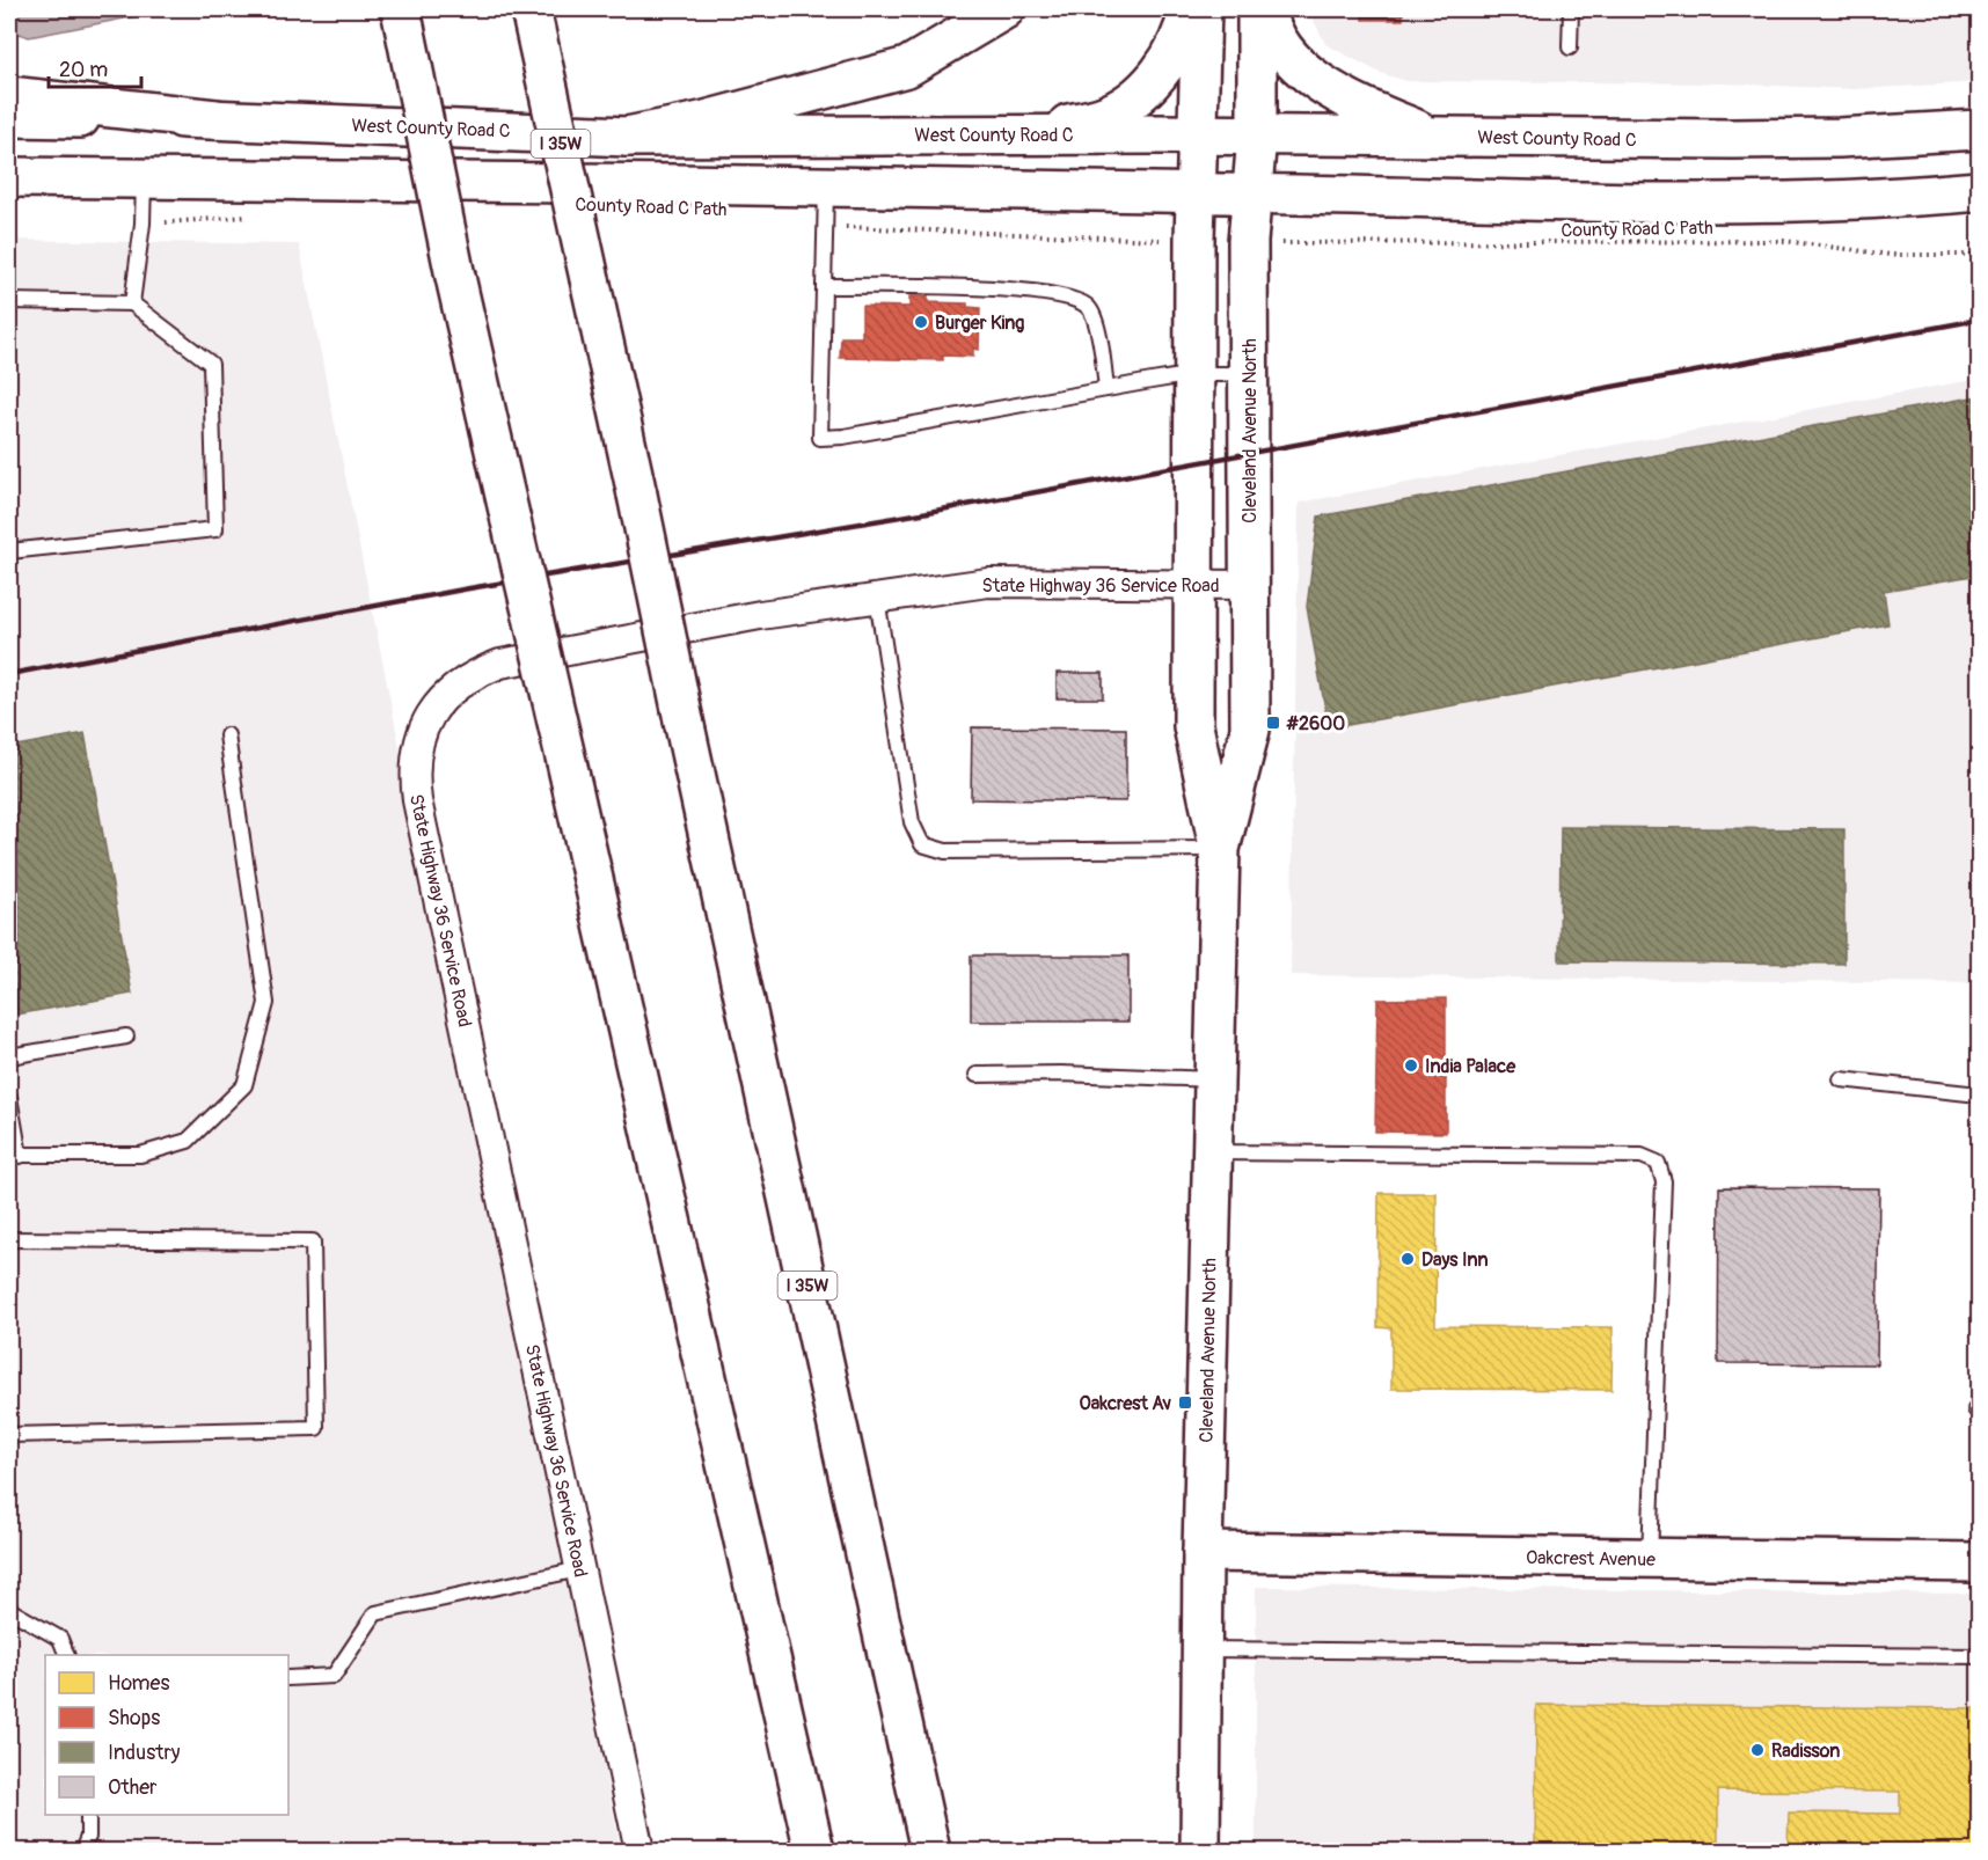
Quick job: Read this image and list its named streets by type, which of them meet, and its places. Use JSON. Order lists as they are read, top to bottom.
{
  "streets": {
    "main road": [
      "West County Road C",
      "I 35W",
      "Cleveland Avenue North",
      "Oakcrest Avenue"
    ],
    "street": ["State Highway 36 Service Road"],
    "path": ["County Road C Path"]
  },
  "crossings": [
    ["West County Road C", "Cleveland Avenue North"],
    ["Cleveland Avenue North", "State Highway 36 Service Road"],
    ["Cleveland Avenue North", "Oakcrest Avenue"]
  ],
  "places": {
    "other": [
      "Burger King",
      "India Palace",
      "Days Inn",
      "Radisson"
    ],
    "transit": ["#2600", "Oakcrest Av"]
  },
  "legend": [
    "Homes",
    "Shops",
    "Industry",
    "Other"
  ],
  "scale_bar": "20 m"
}
